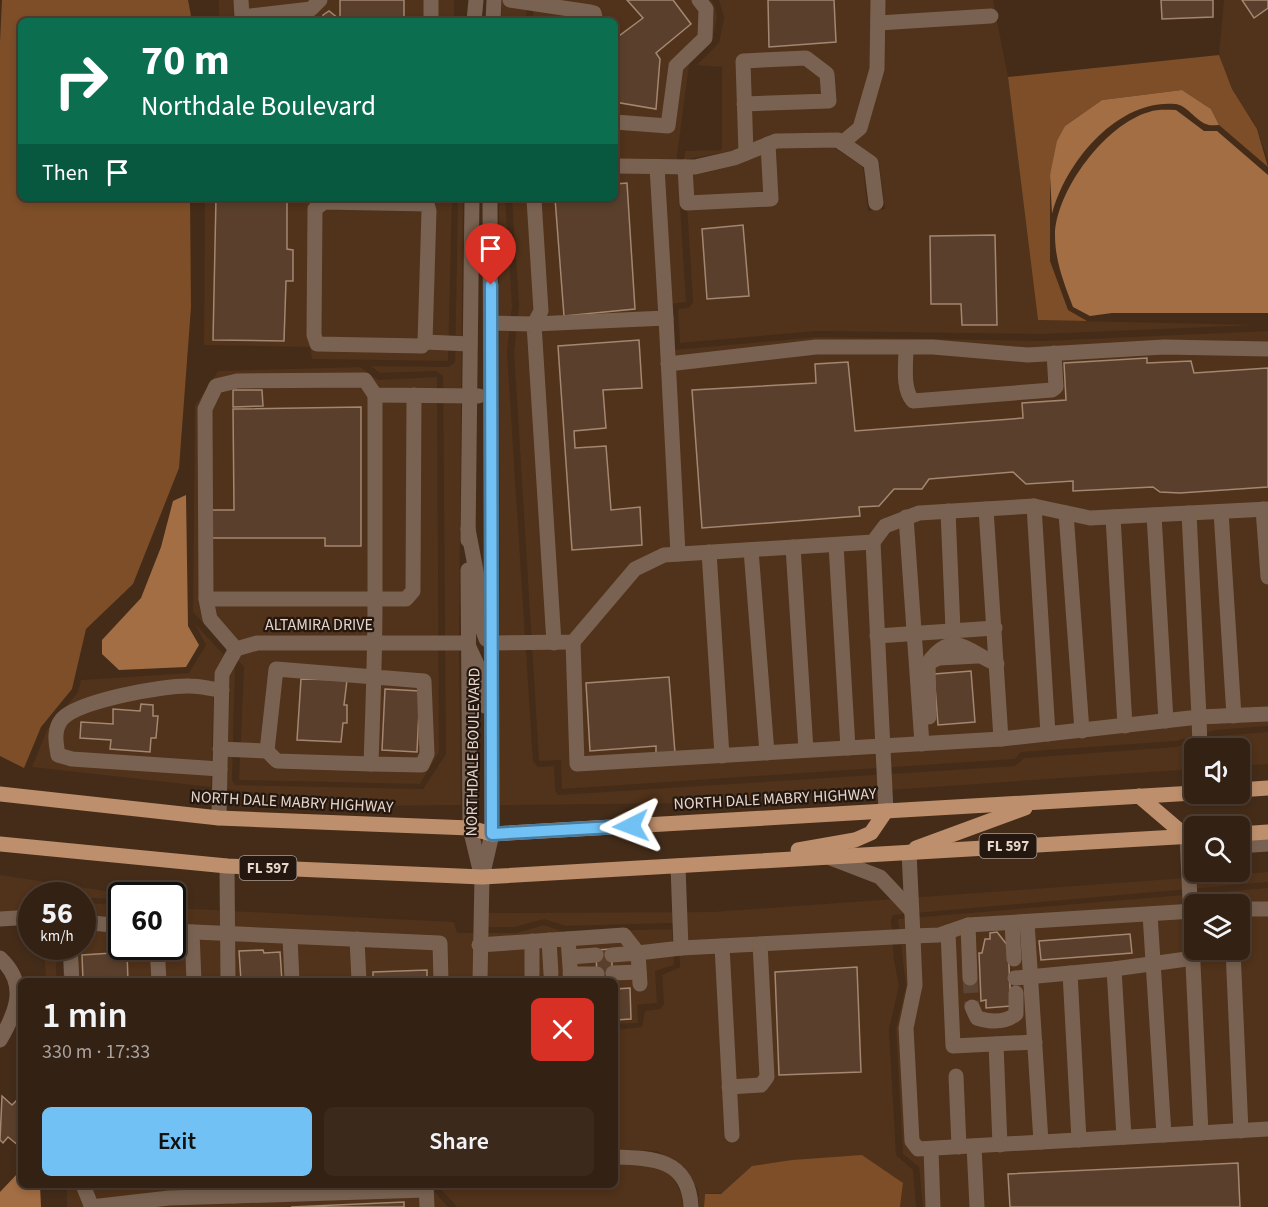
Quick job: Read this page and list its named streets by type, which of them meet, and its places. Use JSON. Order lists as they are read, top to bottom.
{
  "streets": {
    "main road": ["NORTH DALE MABRY HIGHWAY", "FL 597"],
    "street": ["ALTAMIRA DRIVE", "NORTHDALE BOULEVARD"]
  },
  "crossings": [
    ["ALTAMIRA DRIVE", "NORTHDALE BOULEVARD"],
    ["NORTHDALE BOULEVARD", "NORTH DALE MABRY HIGHWAY"],
    ["NORTHDALE BOULEVARD", "FL 597"]
  ],
  "page": {
    "turn": ["70 m", "Northdale Boulevard"],
    "then": "Then",
    "speed": "56 km/h",
    "limit": "60",
    "heading": ["1 min", "330 m · 17:33"],
    "buttons": ["Exit", "Share"]
  }
}
